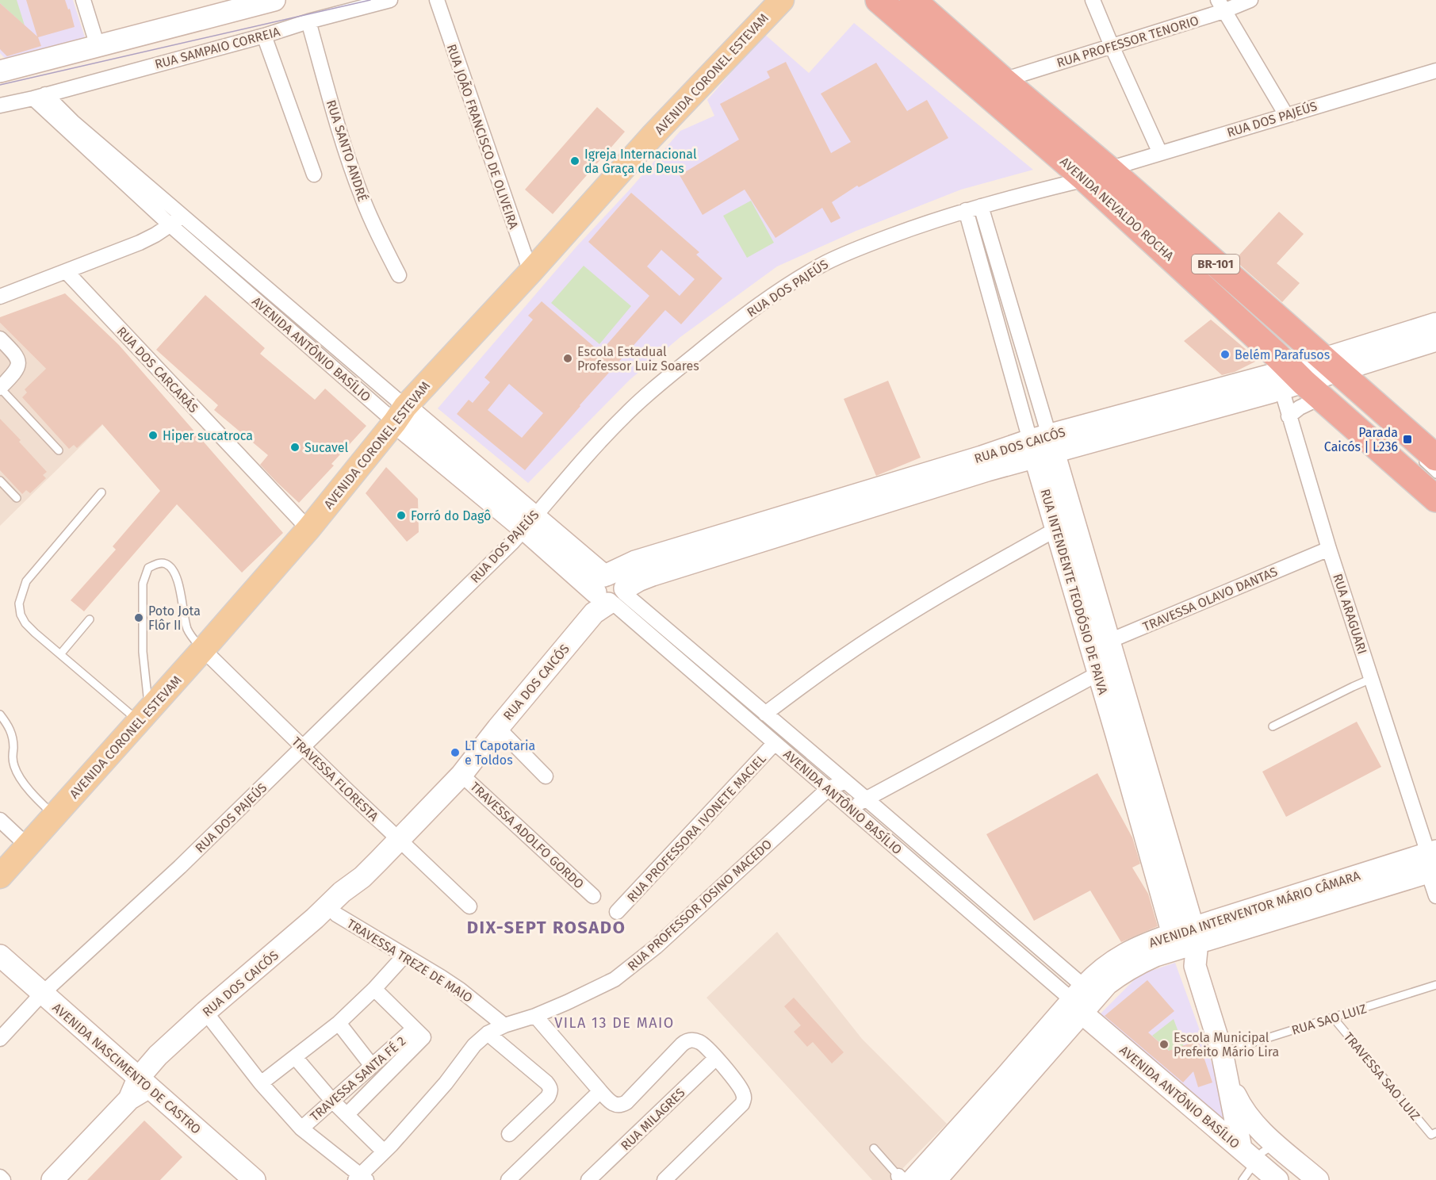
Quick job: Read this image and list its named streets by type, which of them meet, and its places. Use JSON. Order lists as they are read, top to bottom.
{
  "streets": {
    "highway": ["AVENIDA NEVALDO ROCHA", "BR-101"],
    "main road": ["AVENIDA CORONEL ESTEVAM"],
    "street": [
      "RUA PROFESSOR TENORIO",
      "RUA SAMPAIO CORREIA",
      "RUA DOS PAJEÚS",
      "RUA JOÃO FRANCISCO DE OLIVEIRA",
      "RUA SANTO ANDRÉ",
      "AVENIDA ANTÔNIO BASÍLIO",
      "RUA DOS CARCARÁS",
      "RUA DOS CAICÓS",
      "RUA INTENDENTE TEODÓSIO DE PAIVA",
      "TRAVESSA OLAVO DANTAS",
      "RUA ARAGUARI",
      "TRAVESSA FLORESTA",
      "RUA PROFESSORA IVONETE MACIEL",
      "TRAVESSA ADOLFO GORDO",
      "RUA PROFESSOR JOSINO MACEDO",
      "AVENIDA INTERVENTOR MÁRIO CÂMARA",
      "TRAVESSA TREZE DE MAIO",
      "AVENIDA NASCIMENTO DE CASTRO",
      "TRAVESSA SANTA FÉ 2",
      "RUA MILAGRES"
    ],
    "lane": ["RUA SAO LUIZ", "TRAVESSA SAO LUIZ"]
  },
  "crossings": [
    ["RUA PROFESSOR TENORIO", "AVENIDA NEVALDO ROCHA"],
    ["RUA SAMPAIO CORREIA", "RUA SANTO ANDRÉ"],
    ["RUA SAMPAIO CORREIA", "AVENIDA ANTÔNIO BASÍLIO"],
    ["AVENIDA CORONEL ESTEVAM", "RUA JOÃO FRANCISCO DE OLIVEIRA"],
    ["AVENIDA CORONEL ESTEVAM", "AVENIDA ANTÔNIO BASÍLIO"],
    ["AVENIDA CORONEL ESTEVAM", "RUA DOS CARCARÁS"],
    ["AVENIDA CORONEL ESTEVAM", "TRAVESSA FLORESTA"],
    ["RUA DOS PAJEÚS", "AVENIDA NEVALDO ROCHA"],
    ["RUA DOS PAJEÚS", "AVENIDA ANTÔNIO BASÍLIO"],
    ["RUA DOS PAJEÚS", "RUA INTENDENTE TEODÓSIO DE PAIVA"],
    ["RUA DOS PAJEÚS", "TRAVESSA FLORESTA"],
    ["RUA DOS PAJEÚS", "AVENIDA NASCIMENTO DE CASTRO"],
    ["AVENIDA NEVALDO ROCHA", "RUA DOS CAICÓS"],
    ["AVENIDA NEVALDO ROCHA", "RUA ARAGUARI"],
    ["AVENIDA ANTÔNIO BASÍLIO", "RUA DOS CAICÓS"],
    ["AVENIDA ANTÔNIO BASÍLIO", "RUA INTENDENTE TEODÓSIO DE PAIVA"],
    ["AVENIDA ANTÔNIO BASÍLIO", "RUA PROFESSORA IVONETE MACIEL"],
    ["AVENIDA ANTÔNIO BASÍLIO", "RUA PROFESSOR JOSINO MACEDO"],
    ["AVENIDA ANTÔNIO BASÍLIO", "AVENIDA INTERVENTOR MÁRIO CÂMARA"],
    ["RUA DOS CAICÓS", "RUA INTENDENTE TEODÓSIO DE PAIVA"],
    ["RUA DOS CAICÓS", "RUA ARAGUARI"],
    ["RUA DOS CAICÓS", "TRAVESSA FLORESTA"],
    ["RUA DOS CAICÓS", "TRAVESSA ADOLFO GORDO"],
    ["RUA DOS CAICÓS", "TRAVESSA TREZE DE MAIO"],
    ["RUA DOS CAICÓS", "AVENIDA NASCIMENTO DE CASTRO"],
    ["RUA INTENDENTE TEODÓSIO DE PAIVA", "TRAVESSA OLAVO DANTAS"],
    ["RUA INTENDENTE TEODÓSIO DE PAIVA", "AVENIDA INTERVENTOR MÁRIO CÂMARA"],
    ["RUA INTENDENTE TEODÓSIO DE PAIVA", "RUA SAO LUIZ"],
    ["TRAVESSA OLAVO DANTAS", "RUA ARAGUARI"],
    ["RUA ARAGUARI", "AVENIDA INTERVENTOR MÁRIO CÂMARA"],
    ["RUA PROFESSOR JOSINO MACEDO", "TRAVESSA TREZE DE MAIO"],
    ["RUA SAO LUIZ", "TRAVESSA SAO LUIZ"]
  ],
  "districts": ["DIX-SEPT ROSADO", "VILA 13 DE MAIO"],
  "places": {
    "other": [
      "Igreja Internacional da Graça de Deus",
      "Belém Parafusos",
      "Escola Estadual Professor Luiz Soares",
      "Hiper sucatroca",
      "Sucavel",
      "Forró do Dagô",
      "Poto Jota Flôr II",
      "LT Capotaria e Toldos",
      "Escola Municipal Prefeito Mário Lira"
    ],
    "transit": ["Parada Caicós | L236"]
  }
}
